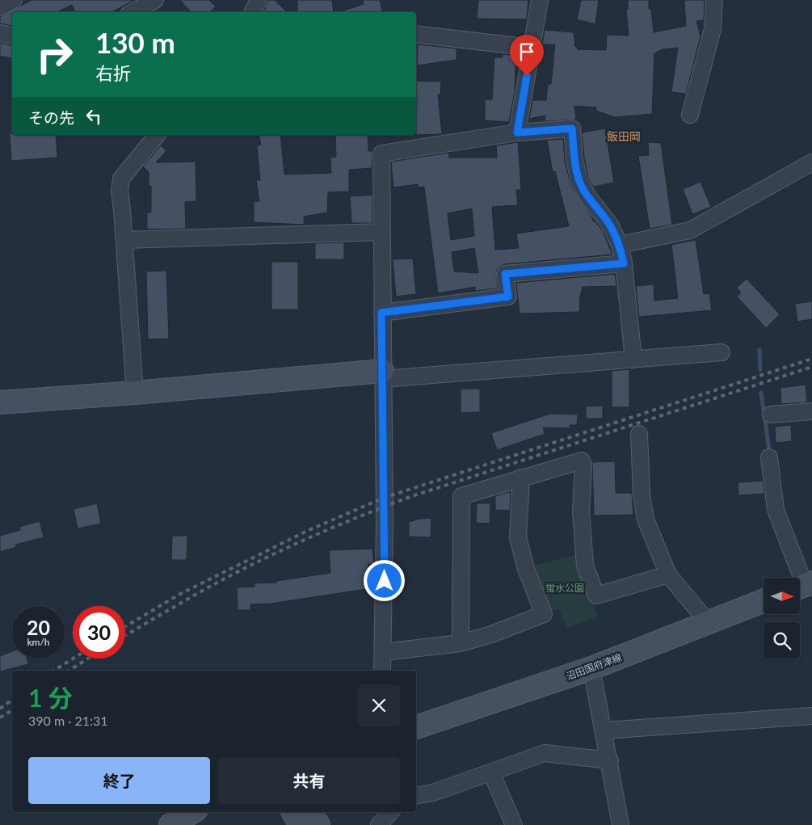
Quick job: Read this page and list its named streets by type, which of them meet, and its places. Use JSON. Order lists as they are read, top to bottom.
{
  "streets": {
    "main road": ["沼田国府津線"]
  },
  "districts": ["飯田岡"],
  "parks": ["蛍水公園"],
  "north": "right",
  "page": {
    "turn": ["130 m", "右折"],
    "then": "その先",
    "speed": "20 km/h",
    "limit": "30",
    "heading": ["1 分", "390 m · 21:31"],
    "buttons": ["終了", "共有"]
  }
}
